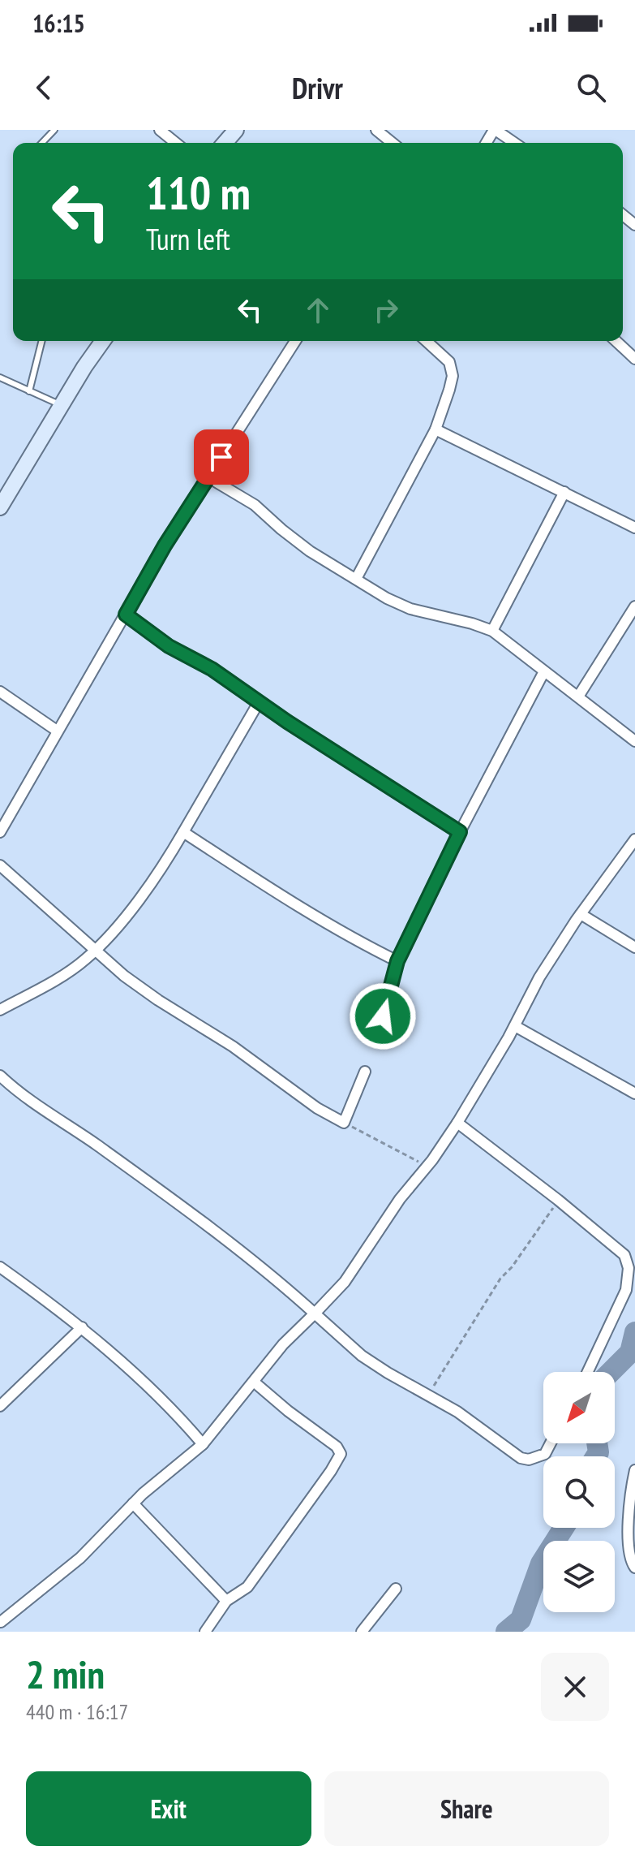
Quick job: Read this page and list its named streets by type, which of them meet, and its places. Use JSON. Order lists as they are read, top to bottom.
{
  "north": "bottom left",
  "page": {
    "status": "16:15",
    "header": "Drivr",
    "turn": ["110 m", "Turn left"],
    "heading": ["2 min", "440 m · 16:17"],
    "buttons": ["Exit", "Share"]
  }
}
